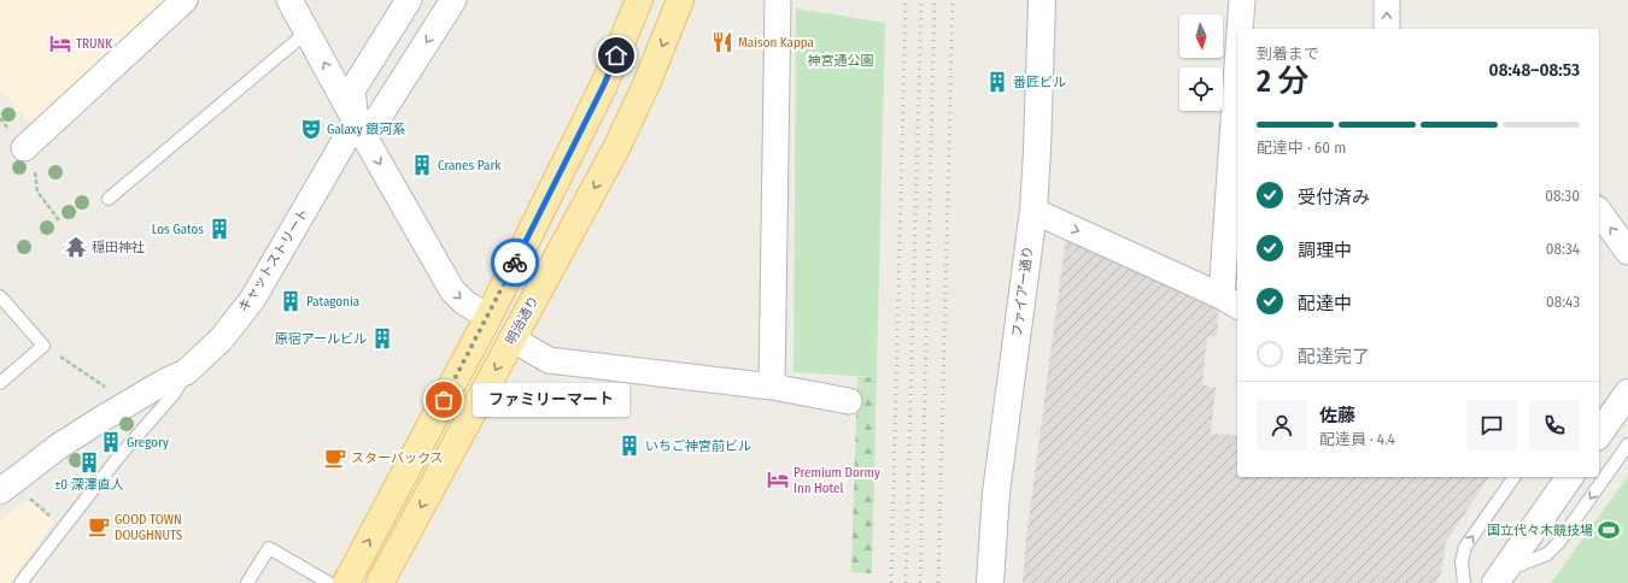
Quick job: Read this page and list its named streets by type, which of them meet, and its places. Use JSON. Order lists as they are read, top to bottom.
{
  "streets": {
    "main road": ["明治通り"],
    "street": ["キャットストリート", "ファイアー通り"]
  },
  "parks": ["神宮通公園"],
  "places": {
    "restaurant": ["Maison Kappa"],
    "hotel": ["TRUNK", "Premium Dormy Inn Hotel"],
    "building": [
      "番匠ビル",
      "Cranes Park",
      "Los Gatos",
      "Patagonia",
      "原宿アールビル",
      "Gregory",
      "いちご神宮前ビル",
      "±0 深澤直人"
    ],
    "theatre": ["Galaxy 銀河系"],
    "temple": ["穏田神社"],
    "other": ["ファミリーマート"],
    "cafe": ["スターバックス", "GOOD TOWN DOUGHNUTS"],
    "sports": ["国立代々木競技場"]
  },
  "north": "bottom",
  "page": {
    "heading": ["2 分", "到着まで", "08:48–08:53"],
    "panel": ["佐藤", "配達員 · 4.4"],
    "bar": "配達中 · 60 m",
    "list": [
      ["受付済み", "08:30"],
      ["調理中", "08:34"],
      ["配達中", "08:43"],
      "配達完了"
    ],
    "bubble": "ファミリーマート"
  }
}
